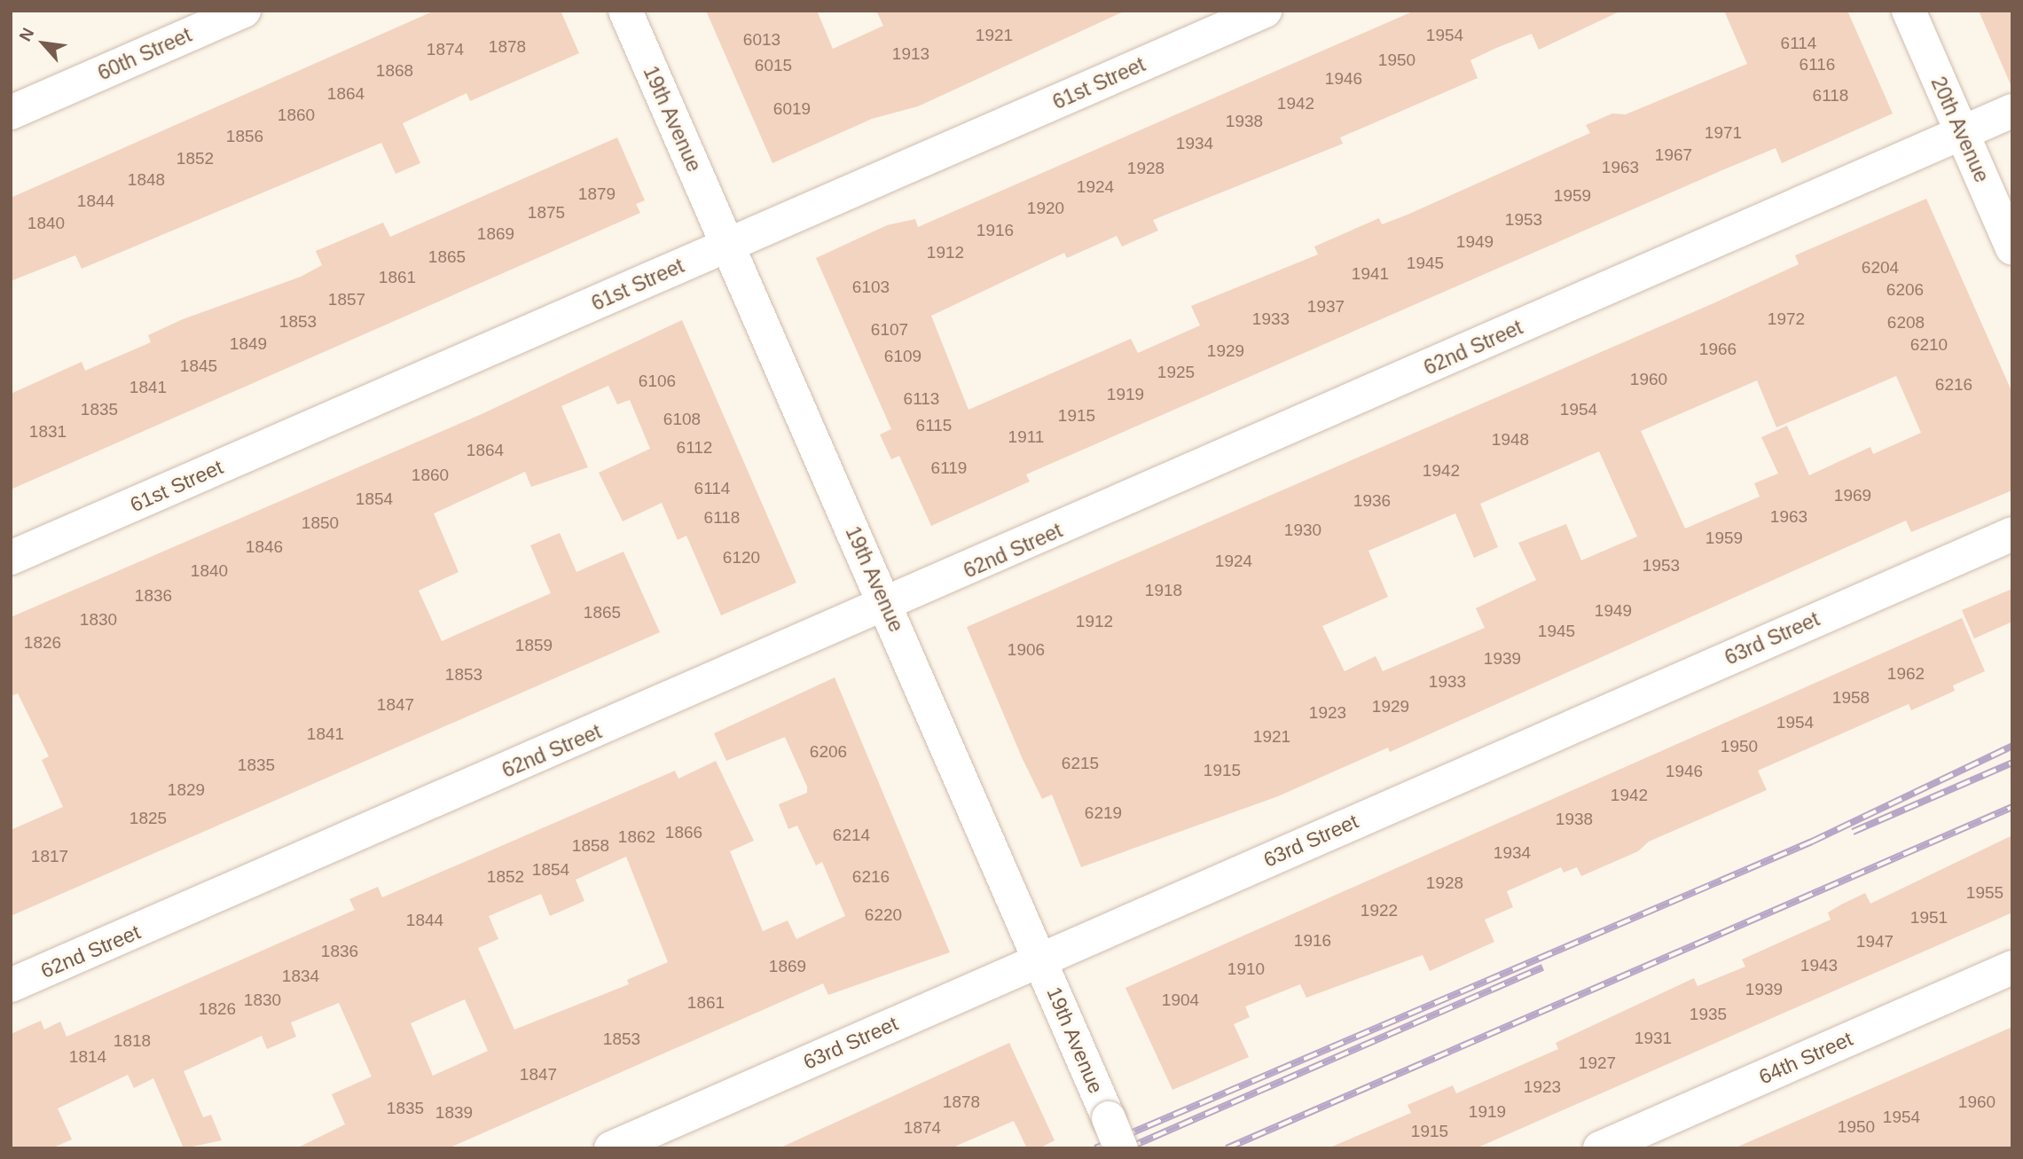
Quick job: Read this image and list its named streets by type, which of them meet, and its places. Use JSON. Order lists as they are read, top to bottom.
{
  "streets": {
    "street": [
      "60th Street",
      "61st Street",
      "19th Avenue",
      "20th Avenue",
      "62nd Street",
      "63rd Street",
      "64th Street"
    ]
  },
  "crossings": [
    ["61st Street", "19th Avenue"],
    ["19th Avenue", "62nd Street"],
    ["19th Avenue", "63rd Street"],
    ["20th Avenue", "62nd Street"]
  ],
  "house_numbers": [
    "1921",
    "1954",
    "6013",
    "6114",
    "1878",
    "1874",
    "1913",
    "1950",
    "6116",
    "6015",
    "1868",
    "1946",
    "1864",
    "6118",
    "1942",
    "6019",
    "1860",
    "1938",
    "1971",
    "1856",
    "1934",
    "1967",
    "1852",
    "1963",
    "1928",
    "1848",
    "1924",
    "1879",
    "1959",
    "1844",
    "1920",
    "1875",
    "1953",
    "1840",
    "1916",
    "1869",
    "1949",
    "1912",
    "1865",
    "1945",
    "6204",
    "1941",
    "1861",
    "6103",
    "6206",
    "1857",
    "1937",
    "1933",
    "1972",
    "1853",
    "6208",
    "6107",
    "1849",
    "6210",
    "1966",
    "1929",
    "6109",
    "1845",
    "1925",
    "1960",
    "6106",
    "6216",
    "1841",
    "1919",
    "6113",
    "1835",
    "1954",
    "1915",
    "6108",
    "6115",
    "1831",
    "1911",
    "1948",
    "6112",
    "1864",
    "6119",
    "1942",
    "1860",
    "6114",
    "1969",
    "1854",
    "1936",
    "1963",
    "6118",
    "1850",
    "1930",
    "1959",
    "1846",
    "6120",
    "1924",
    "1953",
    "1840",
    "1918",
    "1836",
    "1949",
    "1865",
    "1830",
    "1912",
    "1945",
    "1826",
    "1859",
    "1906",
    "1939",
    "1962",
    "1853",
    "1933",
    "1958",
    "1847",
    "1929",
    "1923",
    "1954",
    "1841",
    "1921",
    "1950",
    "6206",
    "6215",
    "1835",
    "1915",
    "1946",
    "1829",
    "1942",
    "6219",
    "1825",
    "1938",
    "1866",
    "6214",
    "1862",
    "1858",
    "1934",
    "1817",
    "1854",
    "1852",
    "6216",
    "1928",
    "1955",
    "1922",
    "6220",
    "1951",
    "1844",
    "1916",
    "1947",
    "1836",
    "1943",
    "1869",
    "1910",
    "1834",
    "1939",
    "1830",
    "1904",
    "1861",
    "1826",
    "1935",
    "1931",
    "1853",
    "1818",
    "1814",
    "1927",
    "1847",
    "1923",
    "1878",
    "1960",
    "1835",
    "1919",
    "1839",
    "1954",
    "1950",
    "1874",
    "1915"
  ],
  "north": "top left"
}
